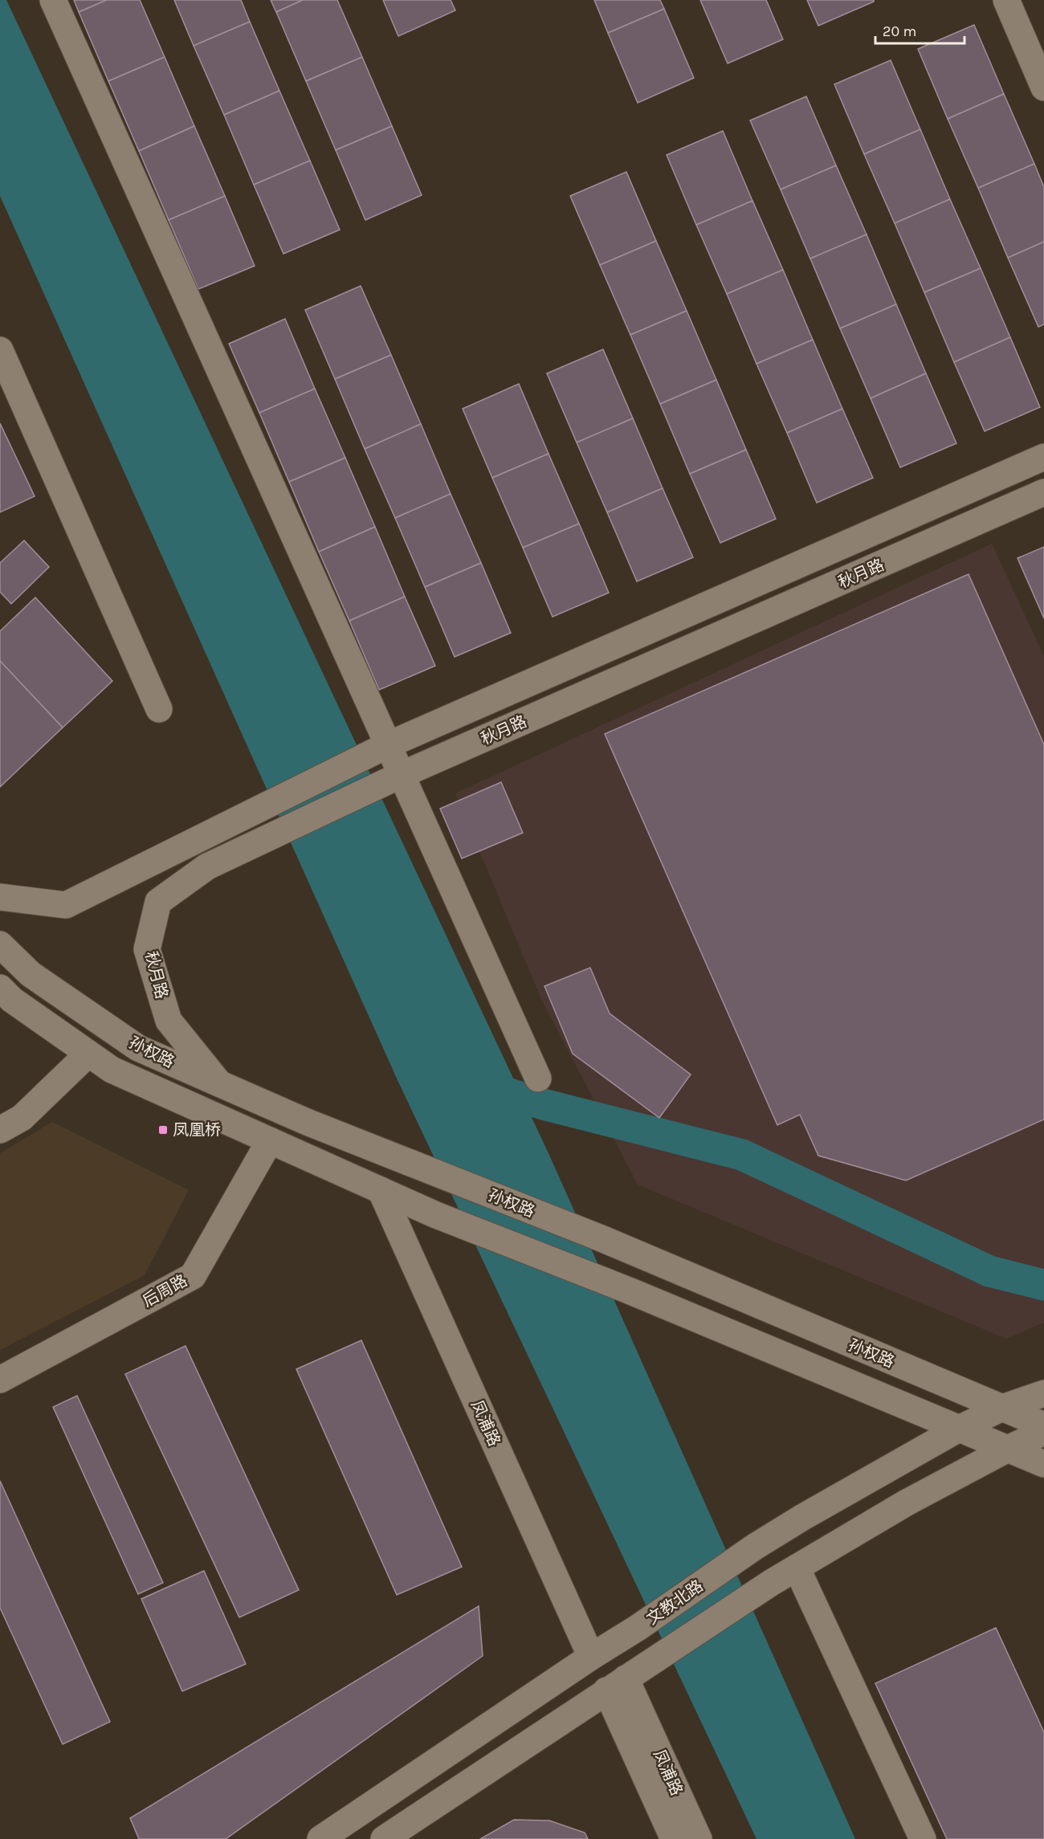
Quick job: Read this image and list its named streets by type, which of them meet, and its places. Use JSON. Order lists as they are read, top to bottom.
{
  "streets": {
    "street": [
      "秋月路",
      "孙权路",
      "后周路",
      "凤浦路",
      "文教北路"
    ]
  },
  "crossings": [
    ["秋月路", "孙权路"],
    ["孙权路", "后周路"],
    ["孙权路", "凤浦路"],
    ["孙权路", "文教北路"],
    ["凤浦路", "文教北路"]
  ],
  "places": {
    "transit": ["凤凰桥"]
  },
  "scale_bar": "20 m"
}
